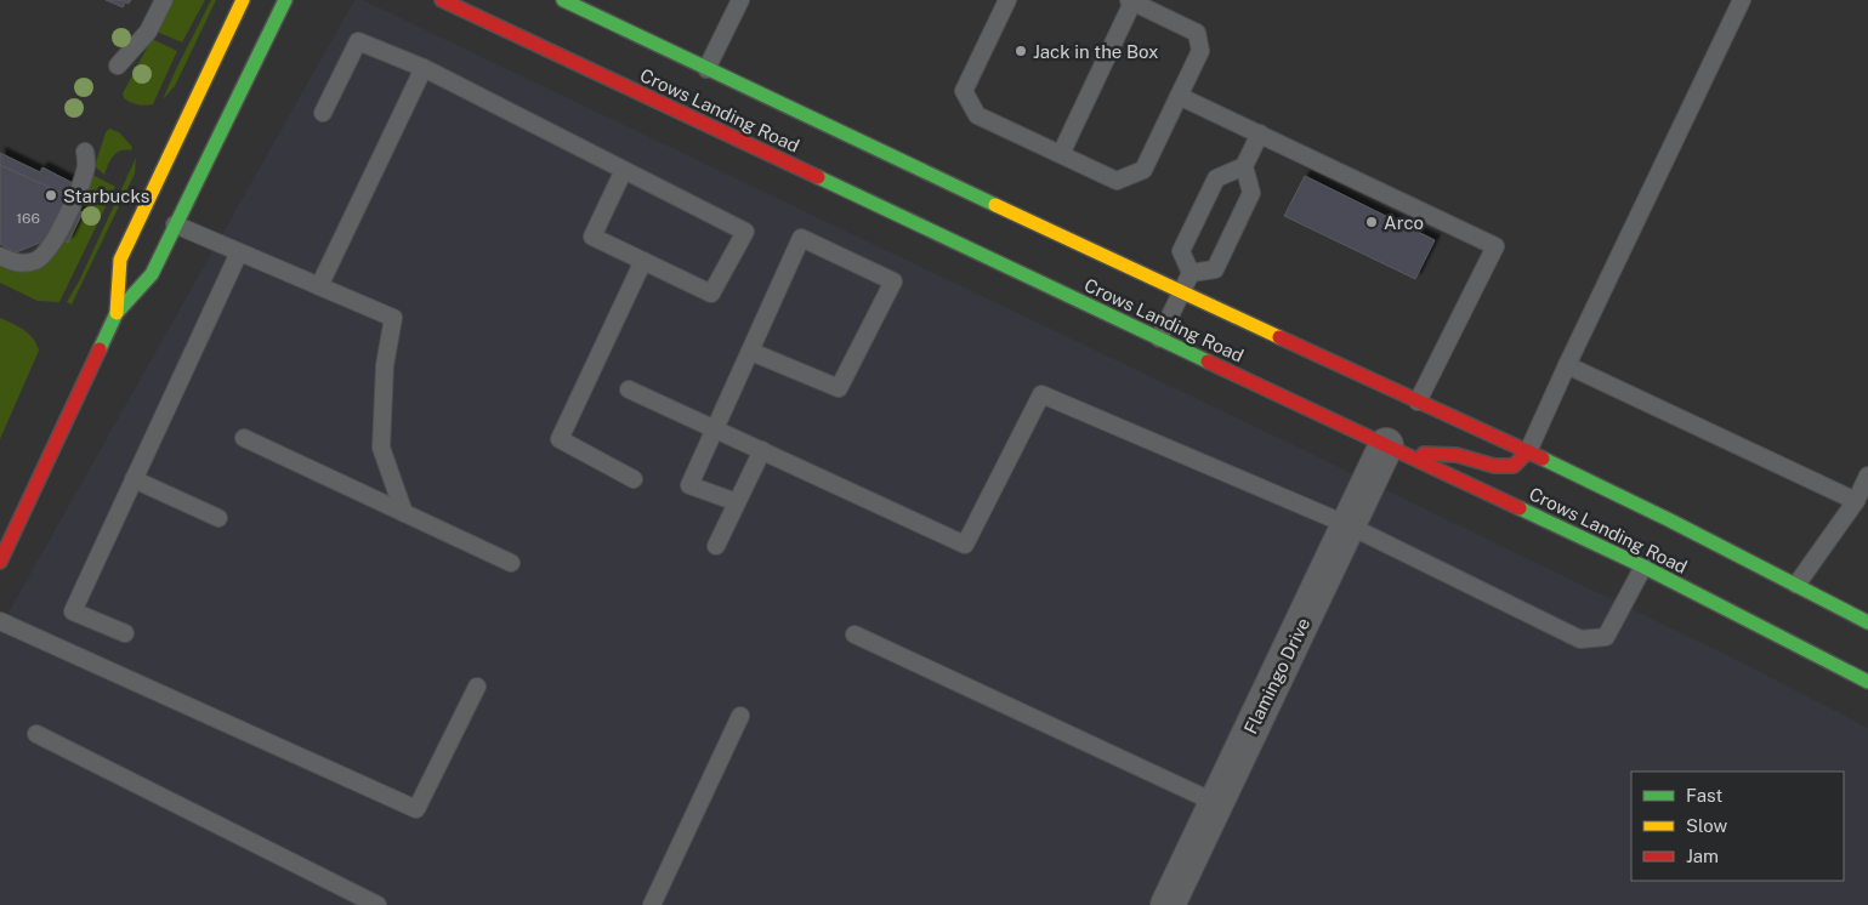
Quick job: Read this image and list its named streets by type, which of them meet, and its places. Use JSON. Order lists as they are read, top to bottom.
{
  "streets": {
    "main road": ["Crows Landing Road"],
    "street": ["Flamingo Drive"]
  },
  "crossings": [
    ["Crows Landing Road", "Flamingo Drive"]
  ],
  "places": ["Jack in the Box", "Starbucks", "Arco"],
  "house_numbers": ["166"],
  "legend": ["Fast", "Slow", "Jam"]
}
